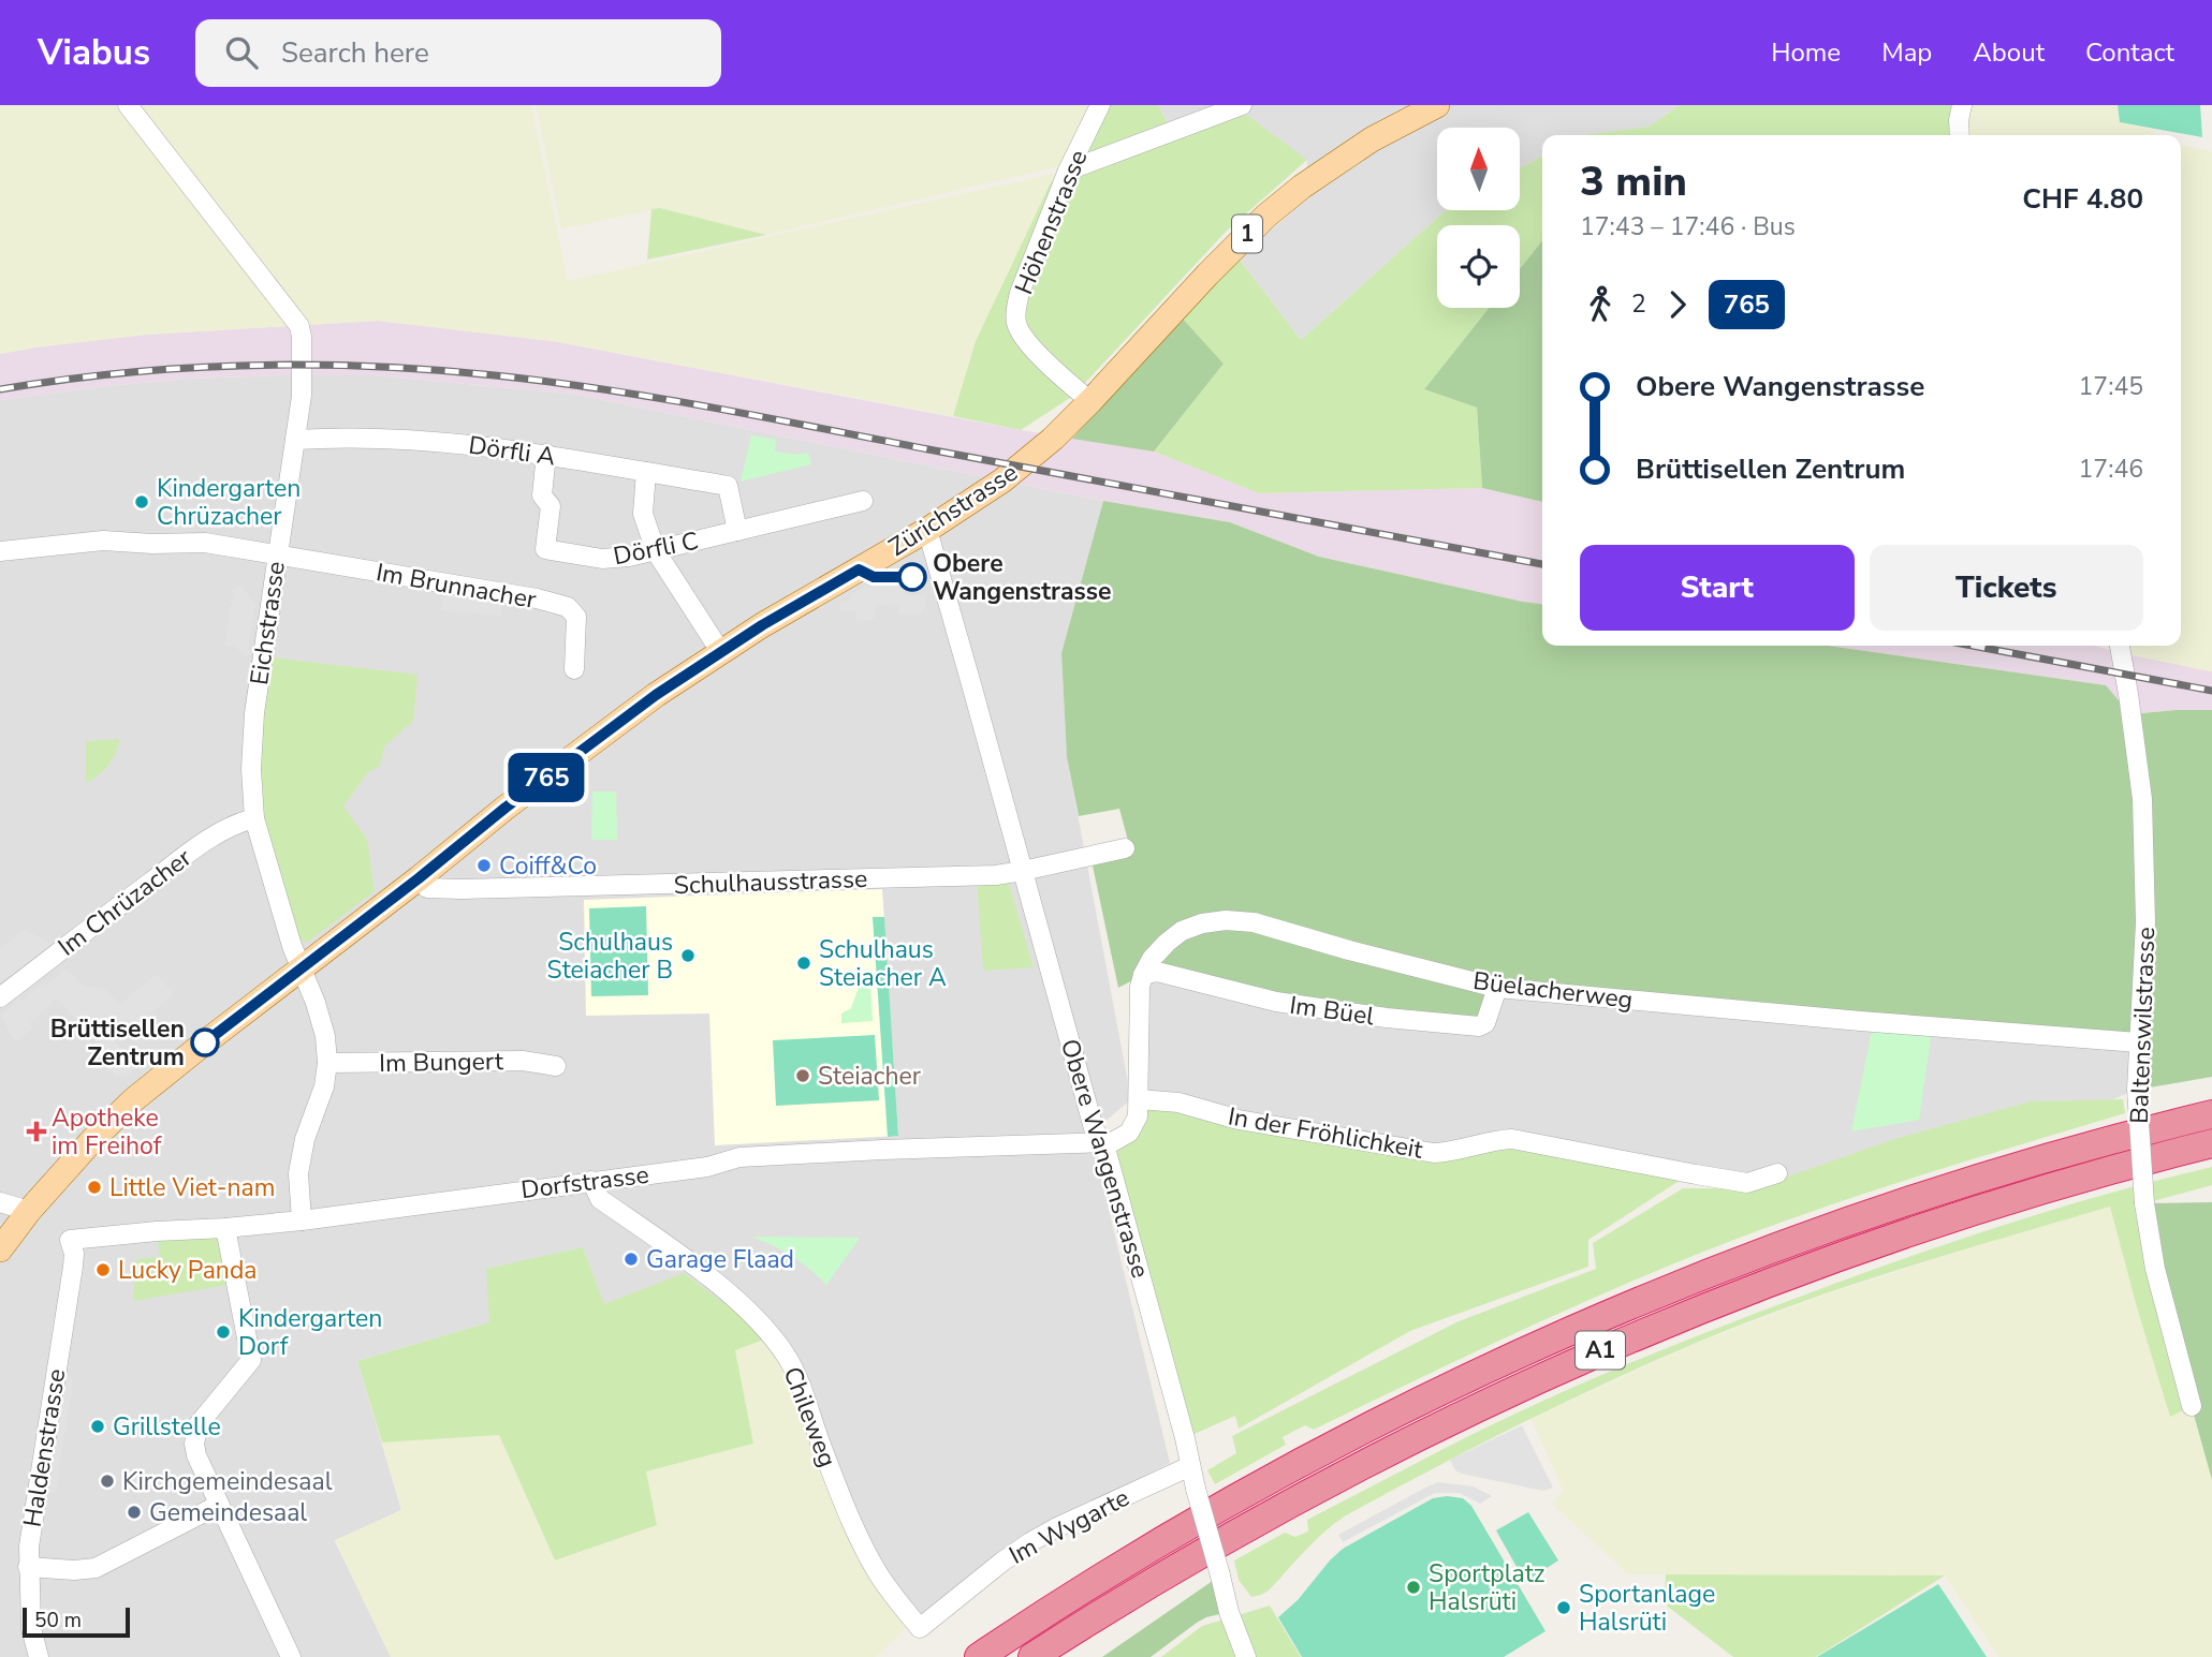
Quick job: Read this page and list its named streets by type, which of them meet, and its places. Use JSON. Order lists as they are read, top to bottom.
{
  "streets": {
    "highway": ["A1"],
    "main road": ["1", "Zürichstrasse"],
    "street": [
      "Höhenstrasse",
      "Dörfli A",
      "Dörfli C",
      "Im Brunnacher",
      "Eichstrasse",
      "Schulhausstrasse",
      "Im Chrüzacher",
      "Büelacherweg",
      "Im Büel",
      "Baltenswilstrasse",
      "Im Bungert",
      "In der Fröhlichkeit",
      "Obere Wangenstrasse",
      "Dorfstrasse",
      "Chileweg",
      "Haldenstrasse",
      "Im Wygarte"
    ]
  },
  "crossings": [
    ["Höhenstrasse", "1"],
    ["Höhenstrasse", "Zürichstrasse"],
    ["1", "Zürichstrasse"],
    ["Dörfli A", "Dörfli C"],
    ["Dörfli A", "Eichstrasse"],
    ["Zürichstrasse", "Eichstrasse"],
    ["Zürichstrasse", "Schulhausstrasse"],
    ["Zürichstrasse", "Obere Wangenstrasse"],
    ["Im Brunnacher", "Eichstrasse"],
    ["Eichstrasse", "Im Chrüzacher"],
    ["Eichstrasse", "Im Bungert"],
    ["Eichstrasse", "Dorfstrasse"],
    ["Schulhausstrasse", "Obere Wangenstrasse"],
    ["Büelacherweg", "Im Büel"],
    ["Büelacherweg", "Baltenswilstrasse"],
    ["Büelacherweg", "In der Fröhlichkeit"],
    ["Büelacherweg", "Obere Wangenstrasse"],
    ["Büelacherweg", "Dorfstrasse"],
    ["Obere Wangenstrasse", "Dorfstrasse"],
    ["Obere Wangenstrasse", "Im Wygarte"],
    ["Dorfstrasse", "Chileweg"],
    ["Dorfstrasse", "Haldenstrasse"],
    ["Chileweg", "Im Wygarte"]
  ],
  "places": {
    "other": [
      "Kindergarten Chrüzacher",
      "Obere Wangenstrasse",
      "Coiff&Co",
      "Schulhaus Steiacher B",
      "Schulhaus Steiacher A",
      "Brüttisellen Zentrum",
      "Steiacher",
      "Little Viet-nam",
      "Garage Flaad",
      "Lucky Panda",
      "Kindergarten Dorf",
      "Grillstelle",
      "Kirchgemeindesaal",
      "Gemeindesaal",
      "Sportplatz Halsrüti",
      "Sportanlage Halsrüti"
    ],
    "health": ["Apotheke im Freihof"]
  },
  "lines": ["bus line 765"],
  "scale_bar": "50 m",
  "north": "top",
  "page": {
    "header": "Viabus",
    "search": "Search here",
    "nav": [
      "Home",
      "Map",
      "About",
      "Contact"
    ],
    "on_map": "765",
    "heading": ["3 min", "17:43 – 17:46 · Bus", "CHF 4.80"],
    "legs": ["2", "765"],
    "list": [
      {
        "name": "Obere Wangenstrasse",
        "value": "17:45"
      },
      {
        "name": "Brüttisellen Zentrum",
        "value": "17:46"
      }
    ],
    "buttons": ["Start", "Tickets"],
    "scale": "50 m"
  }
}
